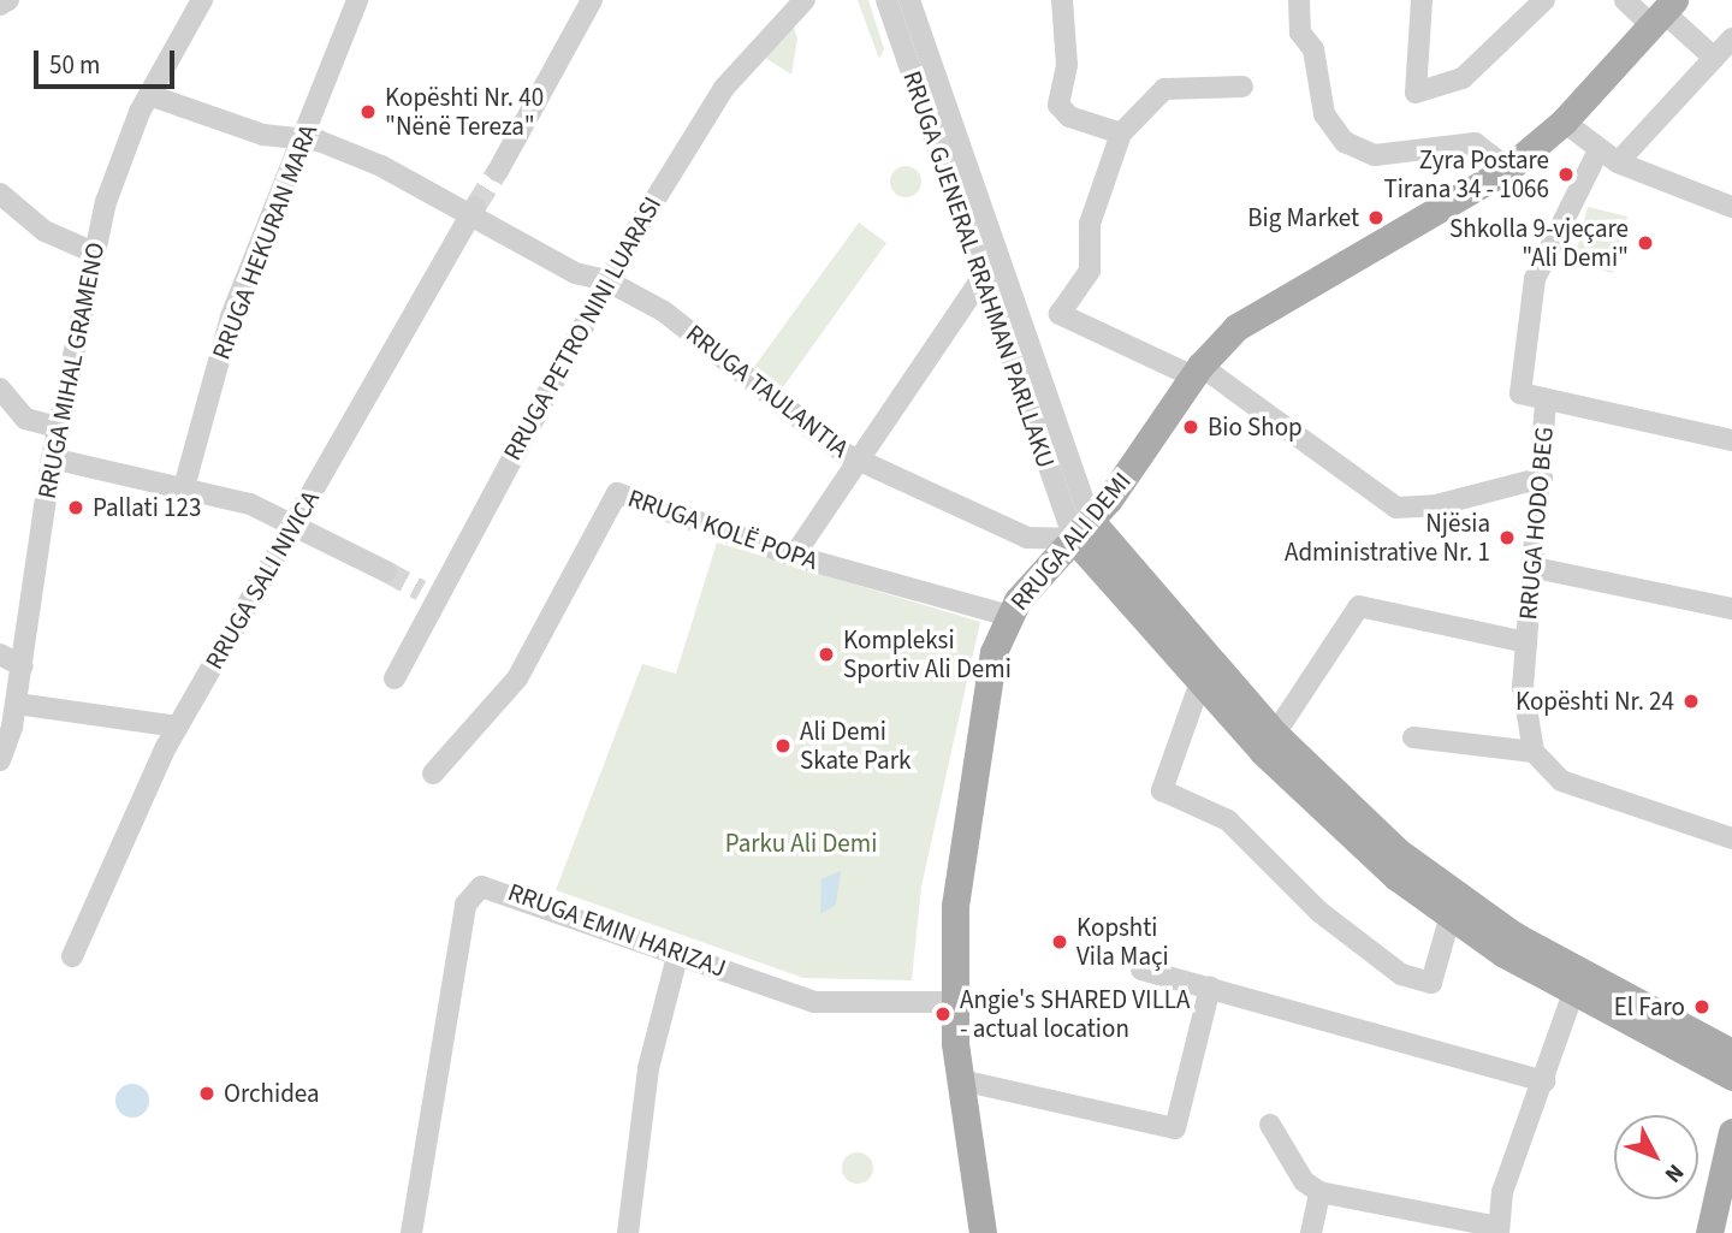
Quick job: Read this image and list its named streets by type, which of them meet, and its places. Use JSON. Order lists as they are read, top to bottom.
{
  "streets": {
    "main road": ["RRUGA ALI DEMI"],
    "street": [
      "RRUGA HEKURAN MARA",
      "RRUGA GJENERAL RRAHMAN PARLLAKU",
      "RRUGA PETRO NINI LUARASI",
      "RRUGA MIHAL GRAMENO",
      "RRUGA TAULANTIA",
      "RRUGA HODO BEG",
      "RRUGA KOLË POPA",
      "RRUGA SALI NIVICA",
      "RRUGA EMIN HARIZAJ"
    ]
  },
  "crossings": [
    ["RRUGA HEKURAN MARA", "RRUGA TAULANTIA"],
    ["RRUGA GJENERAL RRAHMAN PARLLAKU", "RRUGA TAULANTIA"],
    ["RRUGA GJENERAL RRAHMAN PARLLAKU", "RRUGA ALI DEMI"],
    ["RRUGA PETRO NINI LUARASI", "RRUGA TAULANTIA"],
    ["RRUGA MIHAL GRAMENO", "RRUGA TAULANTIA"],
    ["RRUGA TAULANTIA", "RRUGA ALI DEMI"],
    ["RRUGA TAULANTIA", "RRUGA SALI NIVICA"],
    ["RRUGA KOLË POPA", "RRUGA ALI DEMI"],
    ["RRUGA ALI DEMI", "RRUGA EMIN HARIZAJ"]
  ],
  "parks": ["Parku Ali Demi"],
  "places": [
    "Kopështi Nr. 40 \"Nënë Tereza\"",
    "Zyra Postare Tirana 34 - 1066",
    "Big Market",
    "Shkolla 9-vjeçare \"Ali Demi\"",
    "Bio Shop",
    "Pallati 123",
    "Njësia Administrative Nr. 1",
    "Kompleksi Sportiv Ali Demi",
    "Kopështi Nr. 24",
    "Ali Demi Skate Park",
    "Kopshti Vila Maçi",
    "El Faro",
    "Angie's SHARED VILLA - actual location",
    "Orchidea"
  ],
  "scale_bar": "50 m",
  "north": "bottom right"
}
